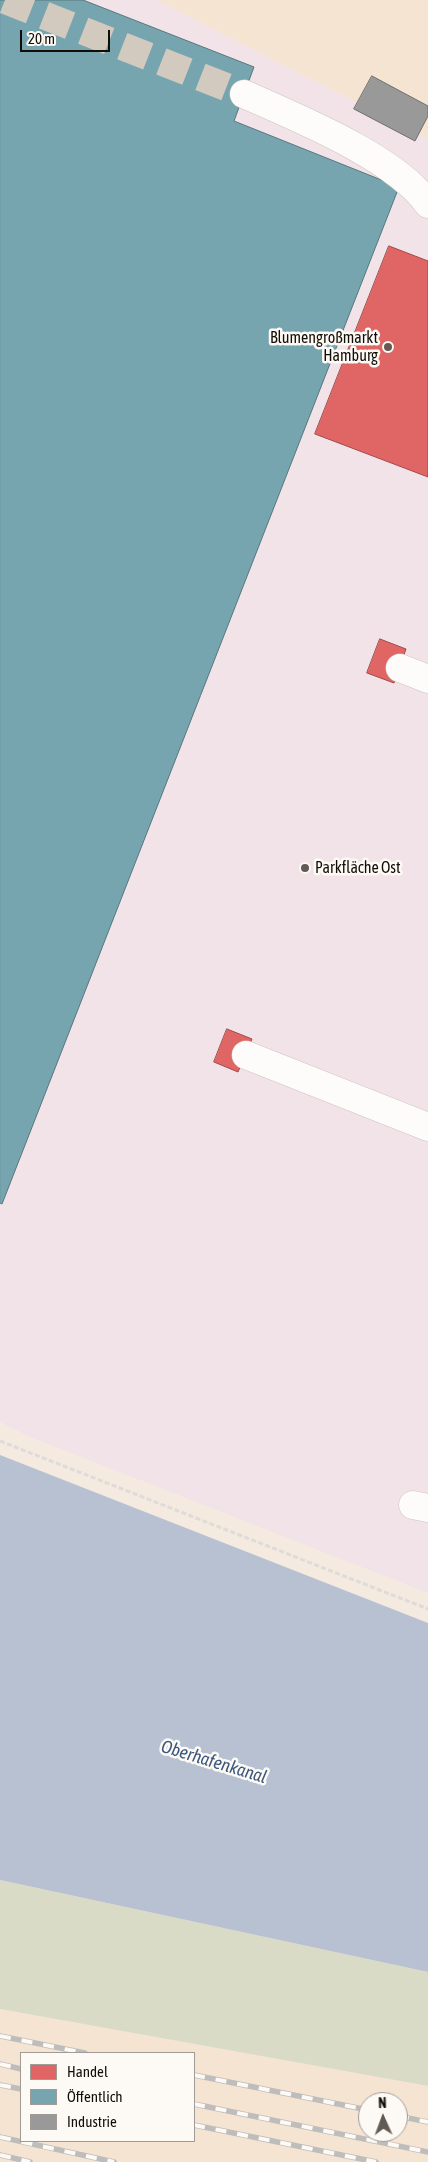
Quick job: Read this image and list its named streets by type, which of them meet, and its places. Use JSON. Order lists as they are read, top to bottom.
{
  "water": ["Oberhafenkanal"],
  "places": ["Blumengroßmarkt Hamburg", "Parkfläche Ost"],
  "legend": ["Handel", "Öffentlich", "Industrie"],
  "scale_bar": "20 m",
  "north": "top"
}
